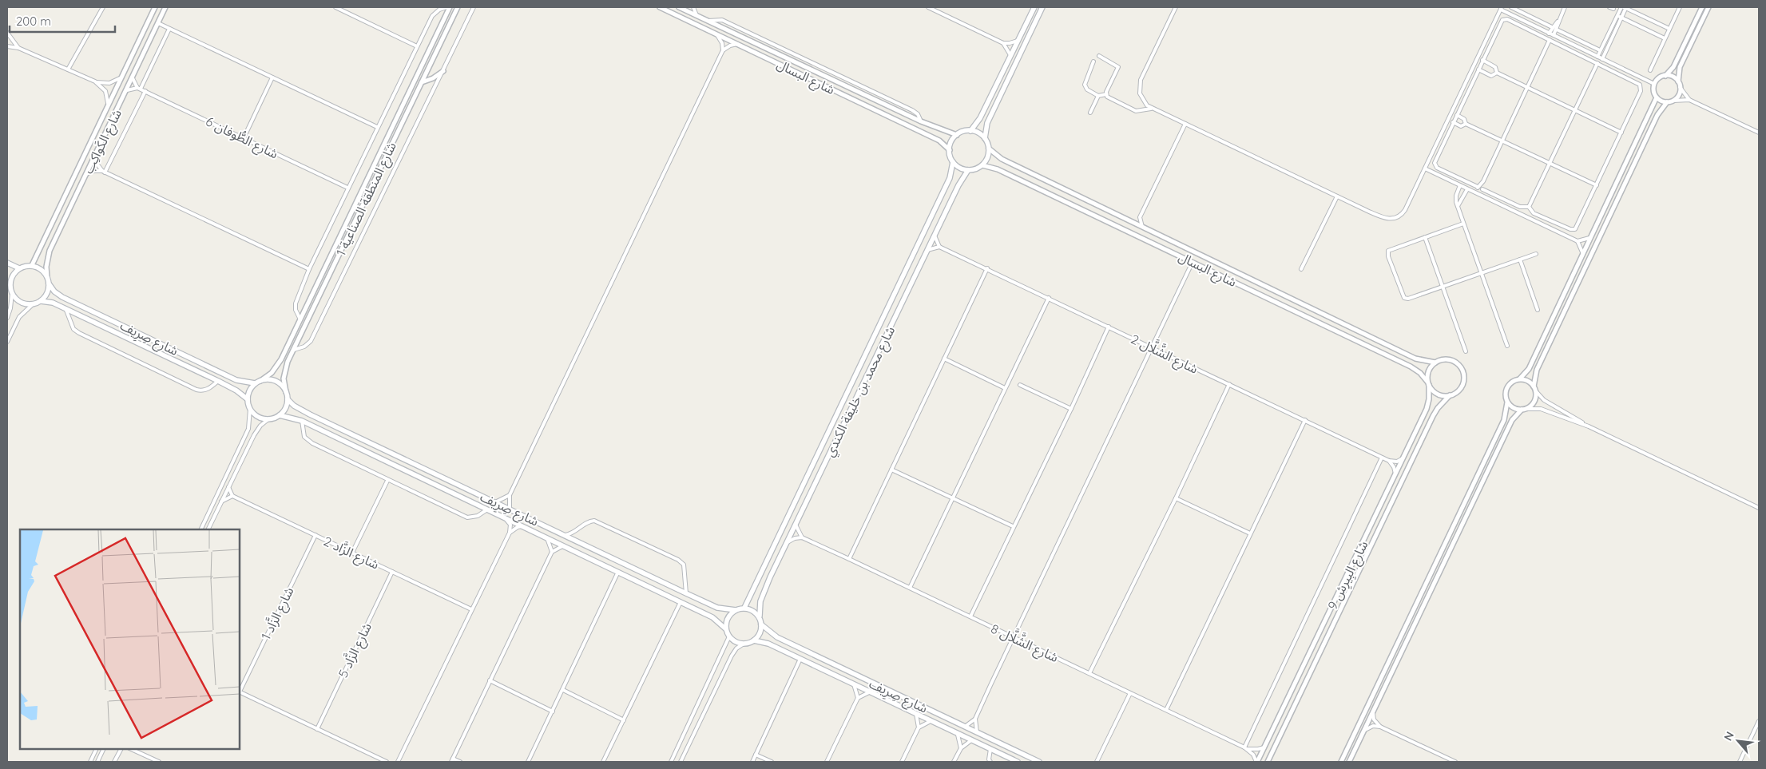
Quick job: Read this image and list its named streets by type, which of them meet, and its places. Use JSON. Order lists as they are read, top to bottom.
{
  "streets": {
    "main road": ["شارع صِرِيف", "شارع محمد بن خليفة الكندي"],
    "street": [
      "شارع البسال",
      "شارع الطُّوفان 6",
      "شارع الكَواكِب",
      "شارع المنطقة الصناعية 1",
      "شارع الشَّلَّال 2",
      "شارع الزَّاد 2",
      "شارع البِيرِش 9",
      "شارع الزَّاد 1",
      "شارع الشَّلَّال 8",
      "شارع الزَّاد 5"
    ]
  },
  "crossings": [
    ["شارع البسال", "شارع محمد بن خليفة الكندي"],
    ["شارع البسال", "شارع البِيرِش 9"],
    ["شارع الكَواكِب", "شارع صِرِيف"],
    ["شارع المنطقة الصناعية 1", "شارع صِرِيف"],
    ["شارع صِرِيف", "شارع محمد بن خليفة الكندي"],
    ["شارع الزَّاد 2", "شارع الزَّاد 1"],
    ["شارع الزَّاد 2", "شارع الزَّاد 5"],
    ["شارع البِيرِش 9", "شارع الشَّلَّال 8"]
  ],
  "scale_bar": "200 m",
  "north": "top left"
}
